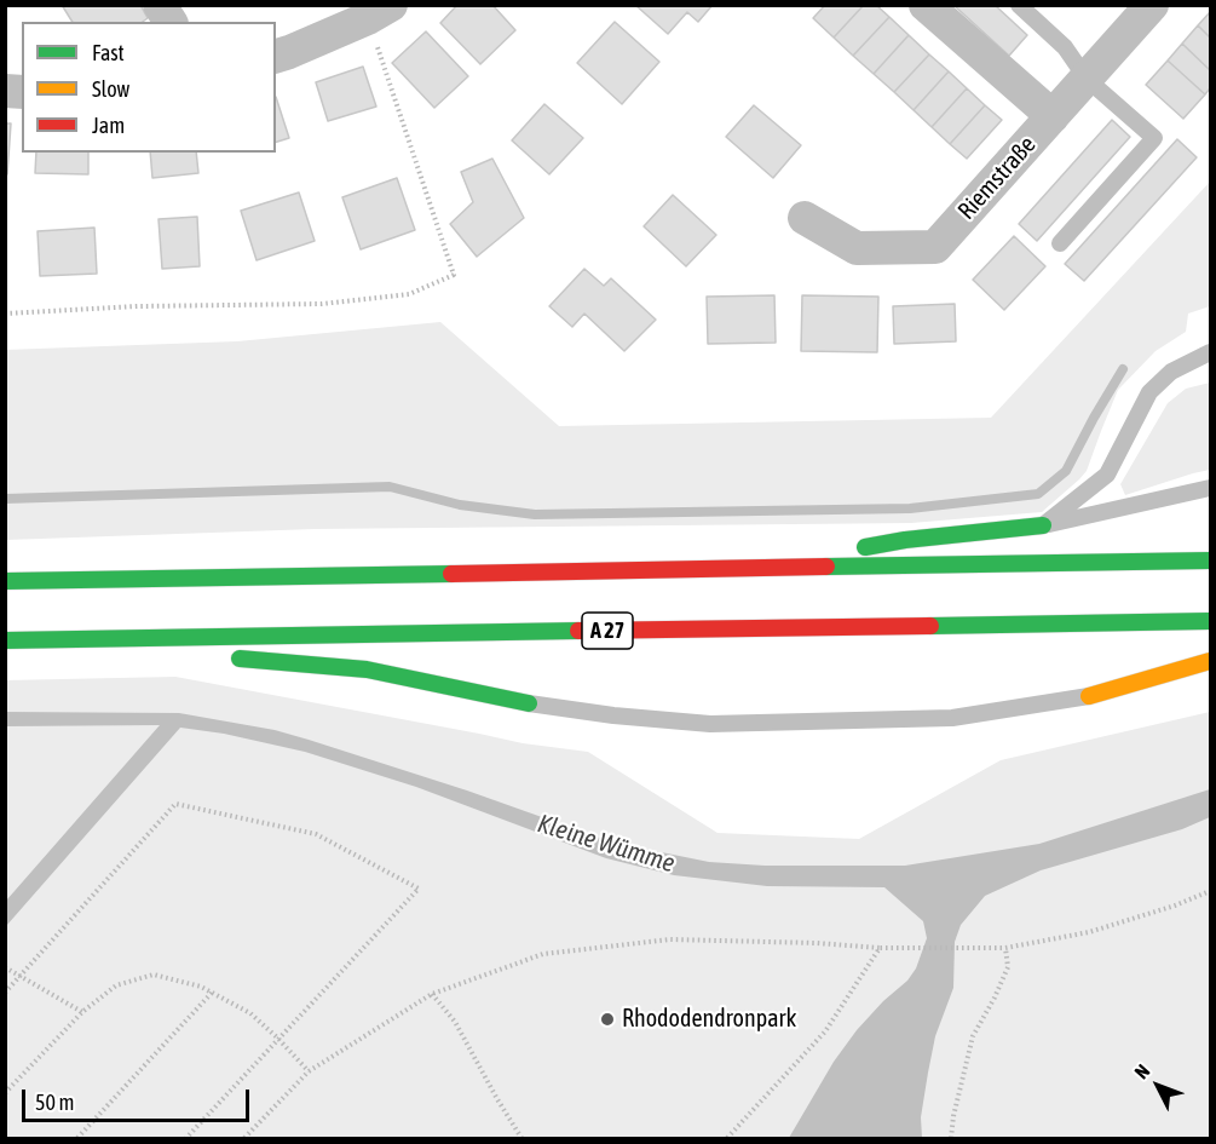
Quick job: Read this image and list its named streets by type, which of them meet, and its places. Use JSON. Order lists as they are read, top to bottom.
{
  "streets": {
    "highway": ["A 27"],
    "street": ["Riemstraße"]
  },
  "water": ["Kleine Wümme"],
  "places": ["Rhododendronpark"],
  "legend": ["Fast", "Slow", "Jam"],
  "scale_bar": "50 m",
  "north": "top left"
}
